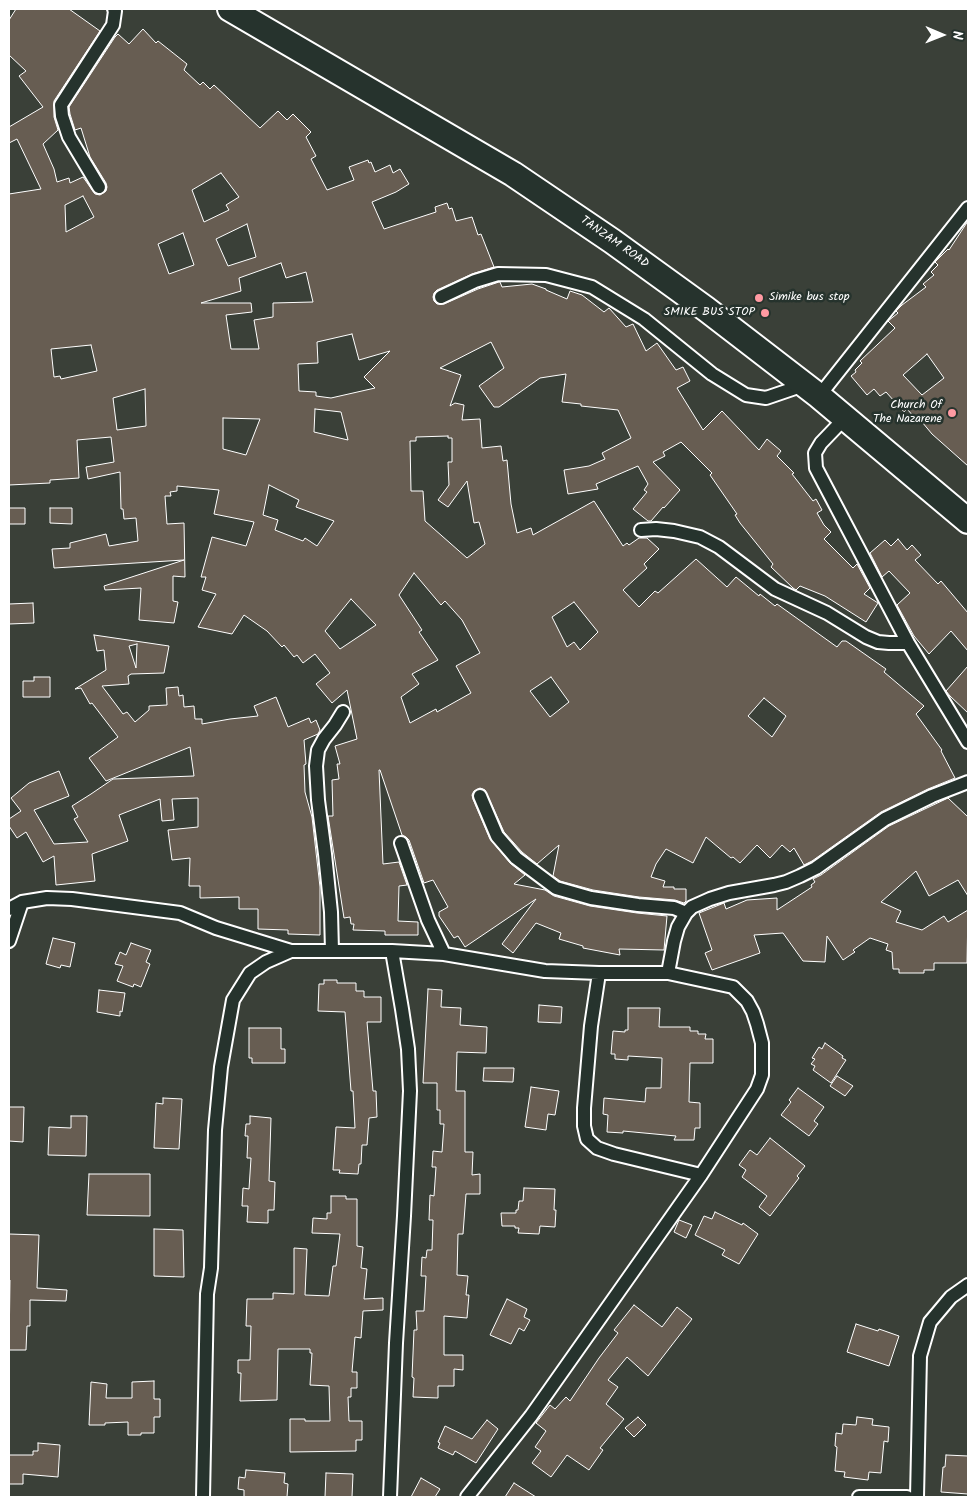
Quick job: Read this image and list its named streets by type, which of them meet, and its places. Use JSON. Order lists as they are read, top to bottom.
{
  "streets": {
    "highway": ["TANZAM ROAD"]
  },
  "places": ["Simike bus stop", "SMIKE BUS STOP", "Church Of The Nazarene"],
  "north": "right"
}
